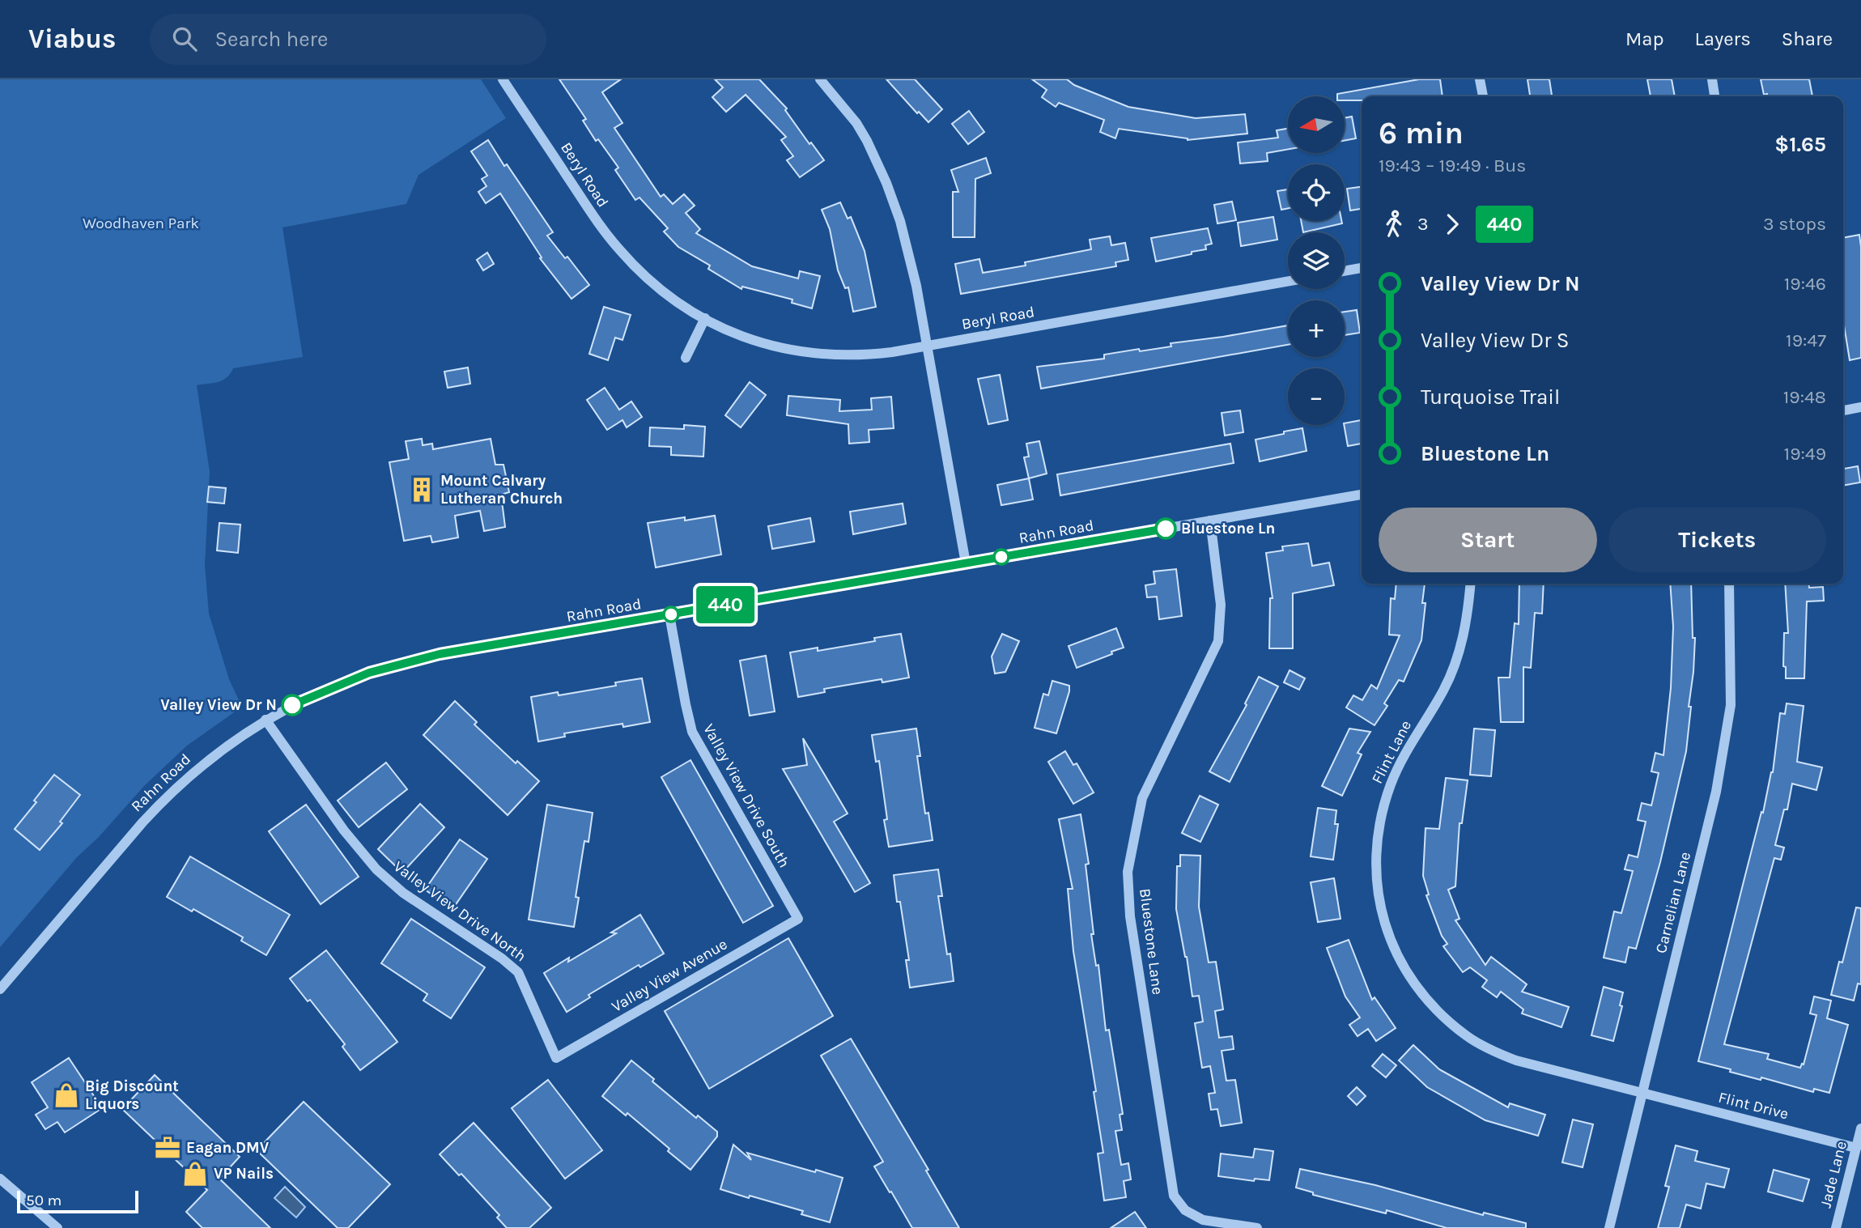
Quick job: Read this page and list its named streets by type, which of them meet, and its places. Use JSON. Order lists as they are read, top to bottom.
{
  "streets": {
    "street": [
      "Beryl Road",
      "Rahn Road",
      "Flint Lane",
      "Valley View Drive South",
      "Carnelian Lane",
      "Valley View Drive North",
      "Bluestone Lane",
      "Valley View Avenue",
      "Flint Drive",
      "Jade Lane"
    ]
  },
  "crossings": [
    ["Rahn Road", "Valley View Drive South"],
    ["Rahn Road", "Valley View Drive North"],
    ["Rahn Road", "Bluestone Lane"],
    ["Flint Lane", "Carnelian Lane"],
    ["Flint Lane", "Flint Drive"],
    ["Valley View Drive South", "Valley View Avenue"],
    ["Carnelian Lane", "Flint Drive"],
    ["Valley View Drive North", "Valley View Avenue"],
    ["Flint Drive", "Jade Lane"]
  ],
  "parks": ["Woodhaven Park"],
  "places": {
    "building": ["Mount Calvary Lutheran Church"],
    "other": ["Bluestone Ln", "Valley View Dr N"],
    "shop": ["Big Discount Liquors", "VP Nails"],
    "office": ["Eagan DMV"]
  },
  "lines": ["bus line 440"],
  "scale_bar": "50 m",
  "north": "left",
  "page": {
    "header": "Viabus",
    "search": "Search here",
    "nav": ["Map", "Layers", "Share"],
    "on_map": "440",
    "map_buttons": ["+", "−"],
    "heading": ["6 min", "19:43 – 19:49 · Bus", "$1.65"],
    "legs": ["3", "440", "3 stops"],
    "list": [
      {
        "name": "Valley View Dr N",
        "value": "19:46"
      },
      {
        "name": "Valley View Dr S",
        "value": "19:47"
      },
      {
        "name": "Turquoise Trail",
        "value": "19:48"
      },
      {
        "name": "Bluestone Ln",
        "value": "19:49"
      }
    ],
    "buttons": ["Start", "Tickets"],
    "scale": "50 m"
  }
}
